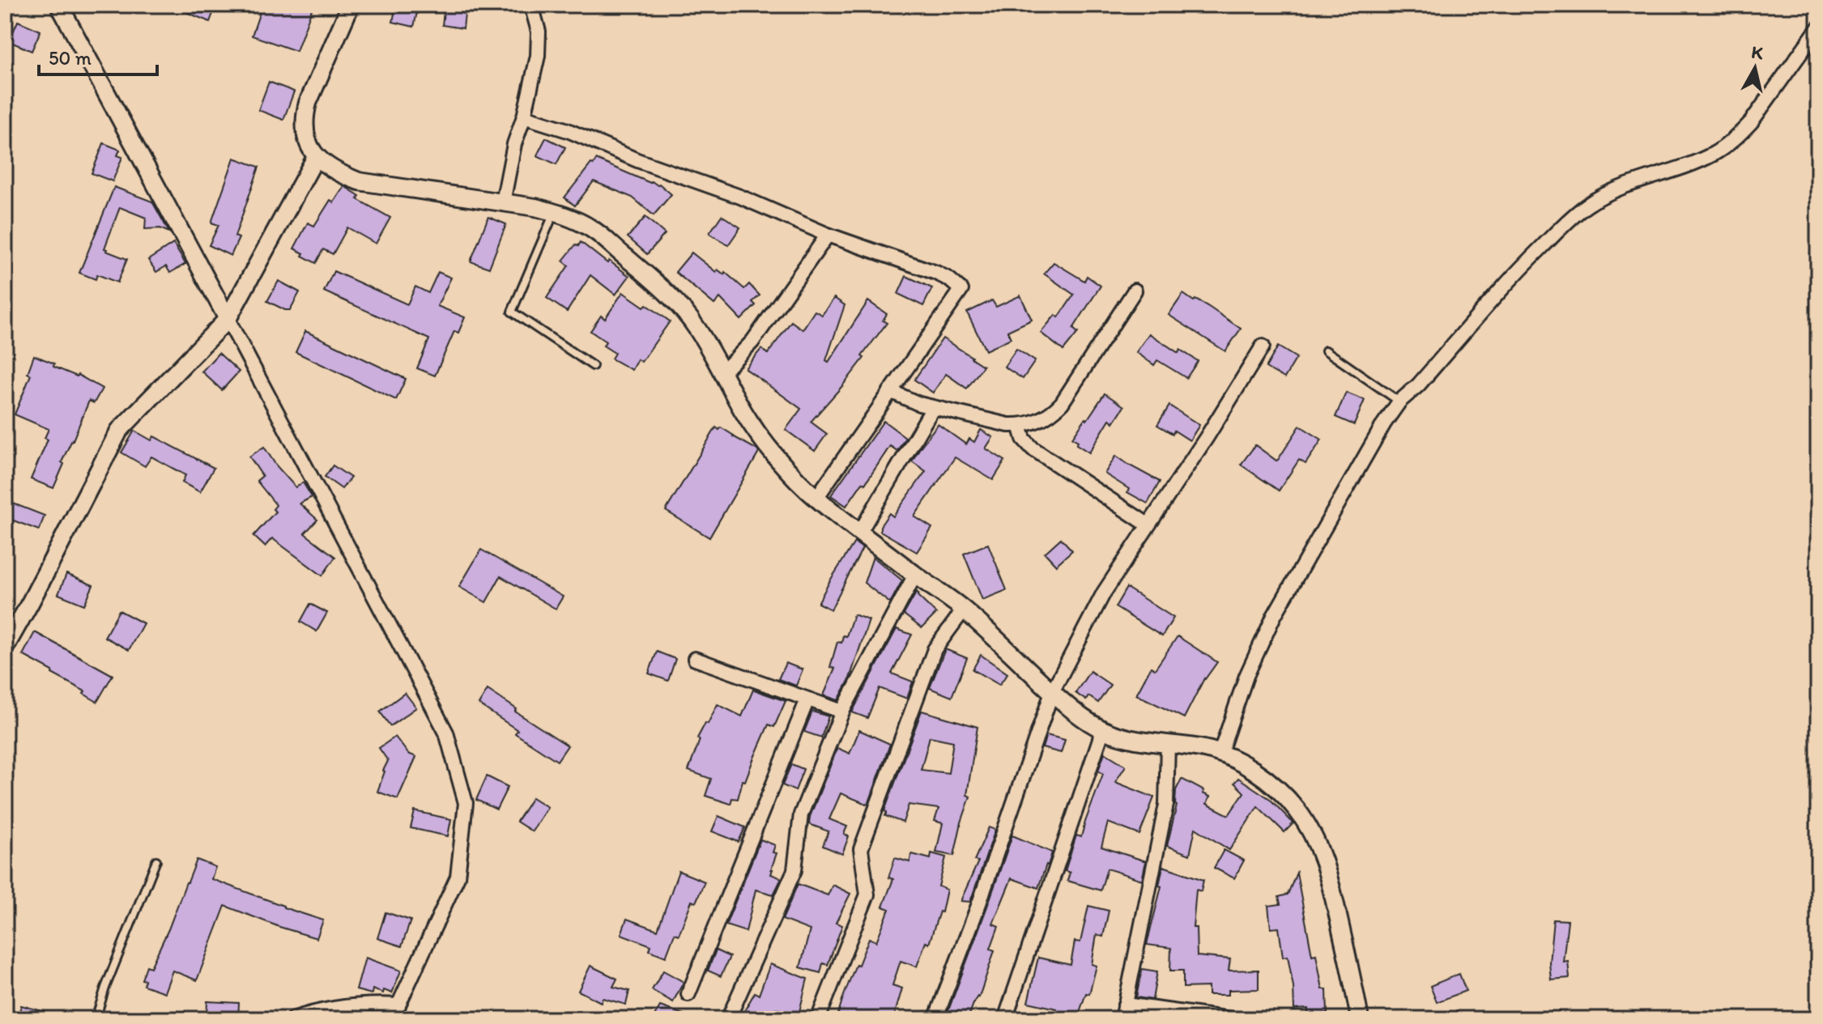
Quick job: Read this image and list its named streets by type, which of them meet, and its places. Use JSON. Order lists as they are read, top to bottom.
{
  "scale_bar": "50 m",
  "north": "top"
}
